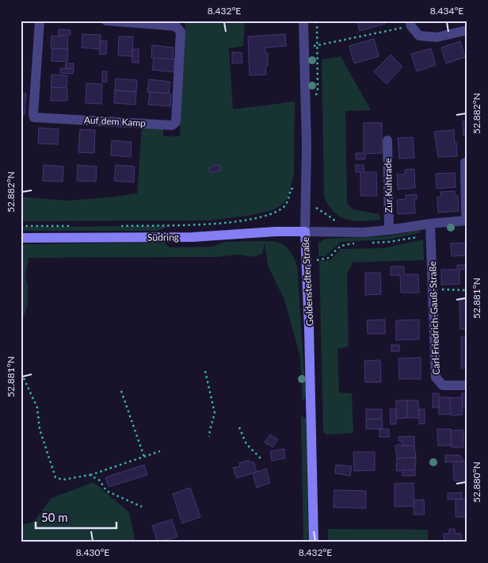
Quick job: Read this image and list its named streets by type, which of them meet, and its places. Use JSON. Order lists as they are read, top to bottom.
{
  "streets": {
    "main road": ["Südring", "Goldenstedter Straße"],
    "street": ["Auf dem Kamp", "Zur Kuhtrade", "Carl-Friedrich-Gauß-Straße"]
  },
  "crossings": [
    ["Südring", "Goldenstedter Straße"]
  ],
  "scale_bar": "50 m",
  "coordinates": [
    "8.432°E",
    "8.434°E",
    "52.882°N",
    "52.881°N",
    "52.880°N",
    "8.430°E"
  ]
}
